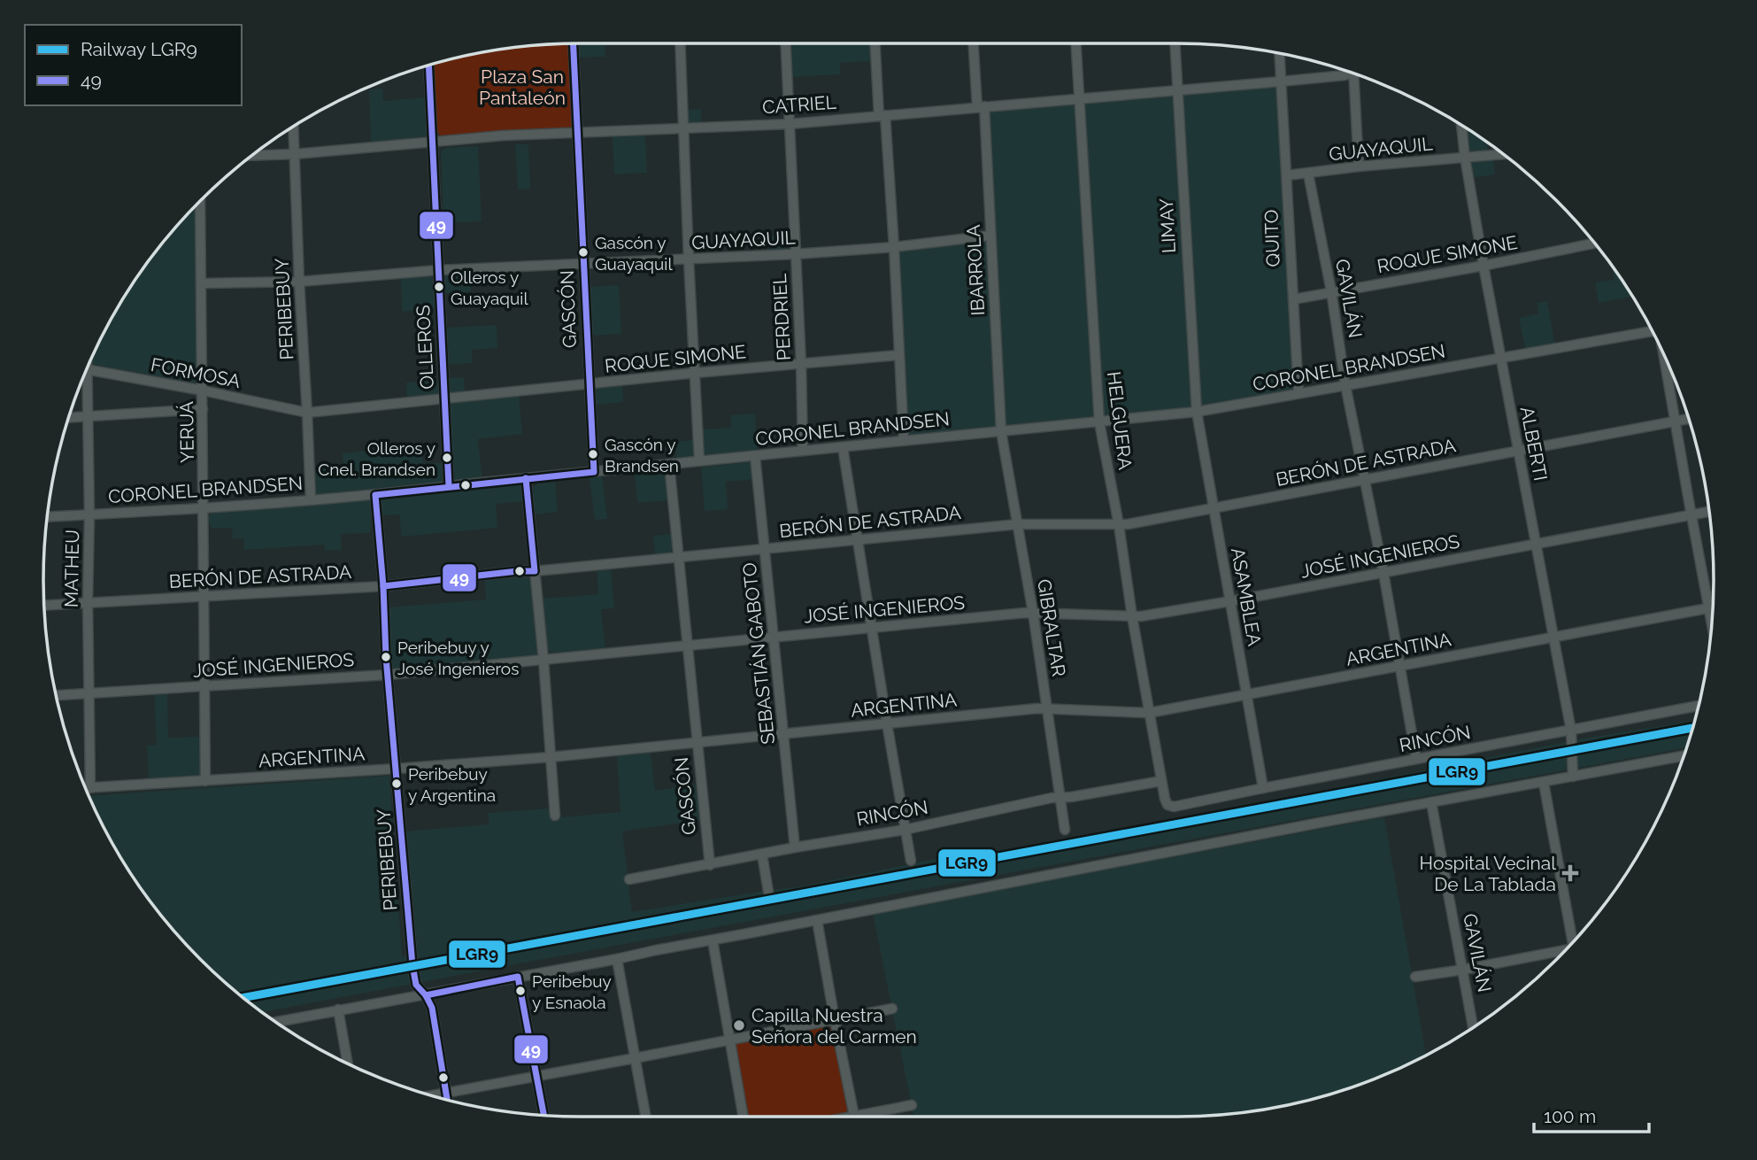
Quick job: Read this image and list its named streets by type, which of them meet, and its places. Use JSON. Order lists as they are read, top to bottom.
{
  "streets": {
    "street": [
      "CATRIEL",
      "GUAYAQUIL",
      "LIMAY",
      "QUITO",
      "ROQUE SIMONE",
      "IBARROLA",
      "GAVILÁN",
      "PERIBEBUY",
      "GASCÓN",
      "PERDRIEL",
      "OLLEROS",
      "CORONEL BRANDSEN",
      "FORMOSA",
      "HELGUERA",
      "YERUÁ",
      "ALBERTI",
      "BERÓN DE ASTRADA",
      "JOSÉ INGENIEROS",
      "MATHEU",
      "ASAMBLEA",
      "GIBRALTAR",
      "ARGENTINA",
      "SEBASTIÁN GABOTO",
      "RINCÓN"
    ]
  },
  "crossings": [
    ["CATRIEL", "LIMAY"],
    ["CATRIEL", "QUITO"],
    ["CATRIEL", "IBARROLA"],
    ["CATRIEL", "PERIBEBUY"],
    ["CATRIEL", "GASCÓN"],
    ["CATRIEL", "PERDRIEL"],
    ["CATRIEL", "OLLEROS"],
    ["CATRIEL", "HELGUERA"],
    ["GUAYAQUIL", "QUITO"],
    ["GUAYAQUIL", "IBARROLA"],
    ["GUAYAQUIL", "GAVILÁN"],
    ["GUAYAQUIL", "PERIBEBUY"],
    ["GUAYAQUIL", "GASCÓN"],
    ["GUAYAQUIL", "PERDRIEL"],
    ["GUAYAQUIL", "OLLEROS"],
    ["GUAYAQUIL", "YERUÁ"],
    ["GUAYAQUIL", "ALBERTI"],
    ["LIMAY", "CORONEL BRANDSEN"],
    ["LIMAY", "ASAMBLEA"],
    ["QUITO", "ROQUE SIMONE"],
    ["QUITO", "CORONEL BRANDSEN"],
    ["ROQUE SIMONE", "GAVILÁN"],
    ["ROQUE SIMONE", "PERIBEBUY"],
    ["ROQUE SIMONE", "GASCÓN"],
    ["ROQUE SIMONE", "PERDRIEL"],
    ["ROQUE SIMONE", "OLLEROS"],
    ["ROQUE SIMONE", "FORMOSA"],
    ["ROQUE SIMONE", "ALBERTI"],
    ["IBARROLA", "CORONEL BRANDSEN"],
    ["IBARROLA", "GIBRALTAR"],
    ["GAVILÁN", "CORONEL BRANDSEN"],
    ["GAVILÁN", "BERÓN DE ASTRADA"],
    ["GAVILÁN", "JOSÉ INGENIEROS"],
    ["GAVILÁN", "ARGENTINA"],
    ["GAVILÁN", "RINCÓN"],
    ["PERIBEBUY", "CORONEL BRANDSEN"],
    ["PERIBEBUY", "FORMOSA"],
    ["PERIBEBUY", "BERÓN DE ASTRADA"],
    ["PERIBEBUY", "JOSÉ INGENIEROS"],
    ["PERIBEBUY", "ARGENTINA"],
    ["GASCÓN", "CORONEL BRANDSEN"],
    ["GASCÓN", "BERÓN DE ASTRADA"],
    ["GASCÓN", "JOSÉ INGENIEROS"],
    ["GASCÓN", "ARGENTINA"],
    ["GASCÓN", "RINCÓN"],
    ["PERDRIEL", "CORONEL BRANDSEN"],
    ["OLLEROS", "CORONEL BRANDSEN"],
    ["CORONEL BRANDSEN", "HELGUERA"],
    ["CORONEL BRANDSEN", "YERUÁ"],
    ["CORONEL BRANDSEN", "ALBERTI"],
    ["CORONEL BRANDSEN", "MATHEU"],
    ["CORONEL BRANDSEN", "ASAMBLEA"],
    ["CORONEL BRANDSEN", "GIBRALTAR"],
    ["CORONEL BRANDSEN", "SEBASTIÁN GABOTO"],
    ["FORMOSA", "YERUÁ"],
    ["FORMOSA", "MATHEU"],
    ["HELGUERA", "BERÓN DE ASTRADA"],
    ["HELGUERA", "JOSÉ INGENIEROS"],
    ["HELGUERA", "ARGENTINA"],
    ["HELGUERA", "RINCÓN"],
    ["YERUÁ", "BERÓN DE ASTRADA"],
    ["YERUÁ", "JOSÉ INGENIEROS"],
    ["YERUÁ", "ARGENTINA"],
    ["ALBERTI", "BERÓN DE ASTRADA"],
    ["ALBERTI", "JOSÉ INGENIEROS"],
    ["ALBERTI", "ARGENTINA"],
    ["ALBERTI", "RINCÓN"],
    ["BERÓN DE ASTRADA", "MATHEU"],
    ["BERÓN DE ASTRADA", "ASAMBLEA"],
    ["BERÓN DE ASTRADA", "GIBRALTAR"],
    ["BERÓN DE ASTRADA", "SEBASTIÁN GABOTO"],
    ["JOSÉ INGENIEROS", "MATHEU"],
    ["JOSÉ INGENIEROS", "ASAMBLEA"],
    ["JOSÉ INGENIEROS", "GIBRALTAR"],
    ["JOSÉ INGENIEROS", "SEBASTIÁN GABOTO"],
    ["MATHEU", "ARGENTINA"],
    ["ASAMBLEA", "ARGENTINA"],
    ["ASAMBLEA", "RINCÓN"],
    ["GIBRALTAR", "ARGENTINA"],
    ["GIBRALTAR", "RINCÓN"],
    ["ARGENTINA", "SEBASTIÁN GABOTO"],
    ["SEBASTIÁN GABOTO", "RINCÓN"]
  ],
  "parks": ["Plaza San Pantaleón"],
  "places": {
    "other": [
      "Gascón y Guayaquil",
      "Olleros y Guayaquil",
      "Gascón y Brandsen",
      "Olleros y Cnel. Brandsen",
      "Peribebuy y José Ingenieros",
      "Peribebuy y Argentina",
      "Peribebuy y Esnaola",
      "Capilla Nuestra Señora del Carmen"
    ],
    "health": ["Hospital Vecinal De La Tablada"]
  },
  "lines": ["transit line 49", "rail line LGR9"],
  "legend": ["Railway LGR9", "49"],
  "scale_bar": "100 m"
}
